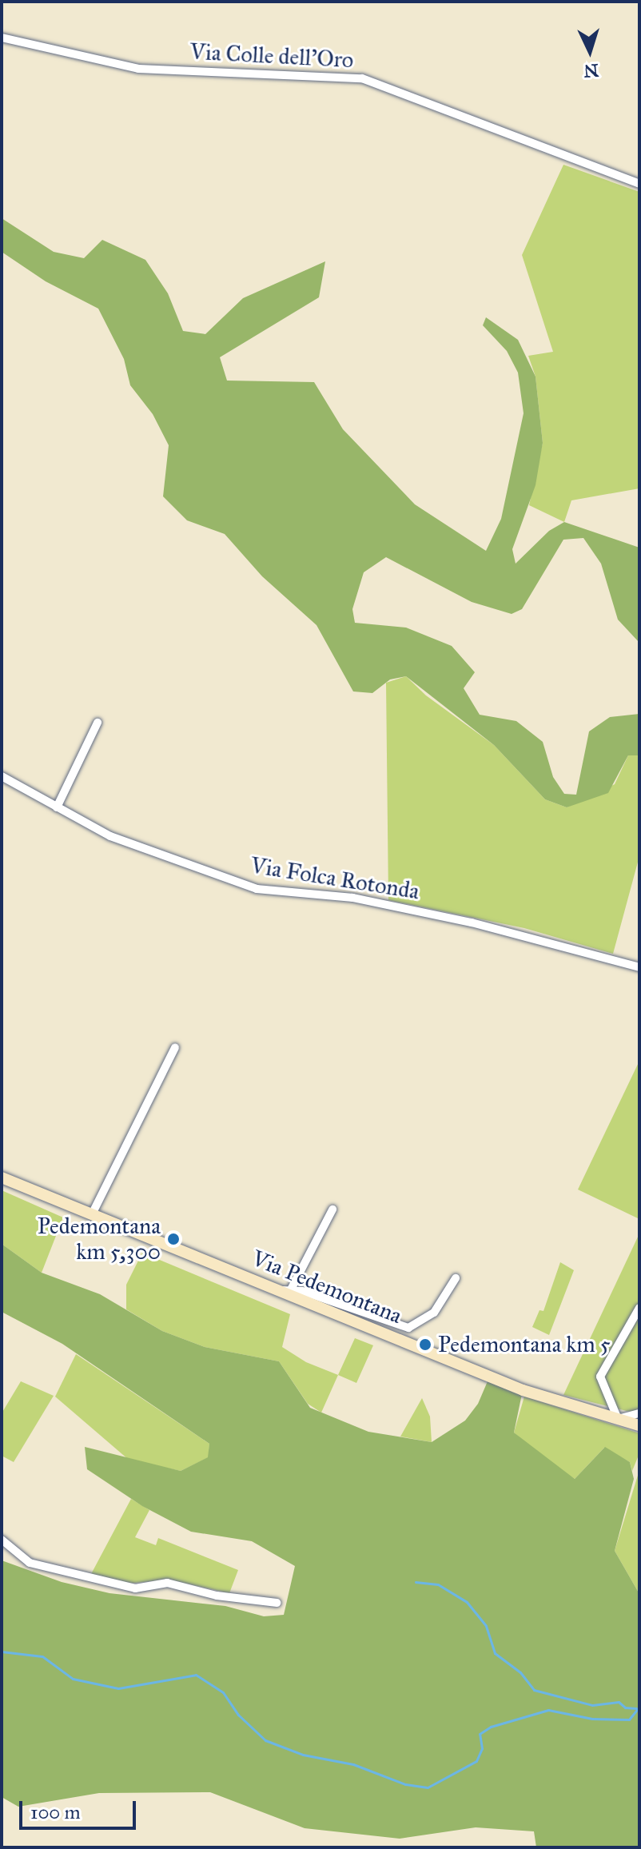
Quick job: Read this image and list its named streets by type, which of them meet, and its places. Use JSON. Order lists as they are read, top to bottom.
{
  "streets": {
    "street": ["Via Colle dell'Oro", "Via Folca Rotonda", "Via Pedemontana"]
  },
  "places": ["Pedemontana km 5,300", "Pedemontana km 5"],
  "scale_bar": "100 m",
  "north": "bottom"
}
